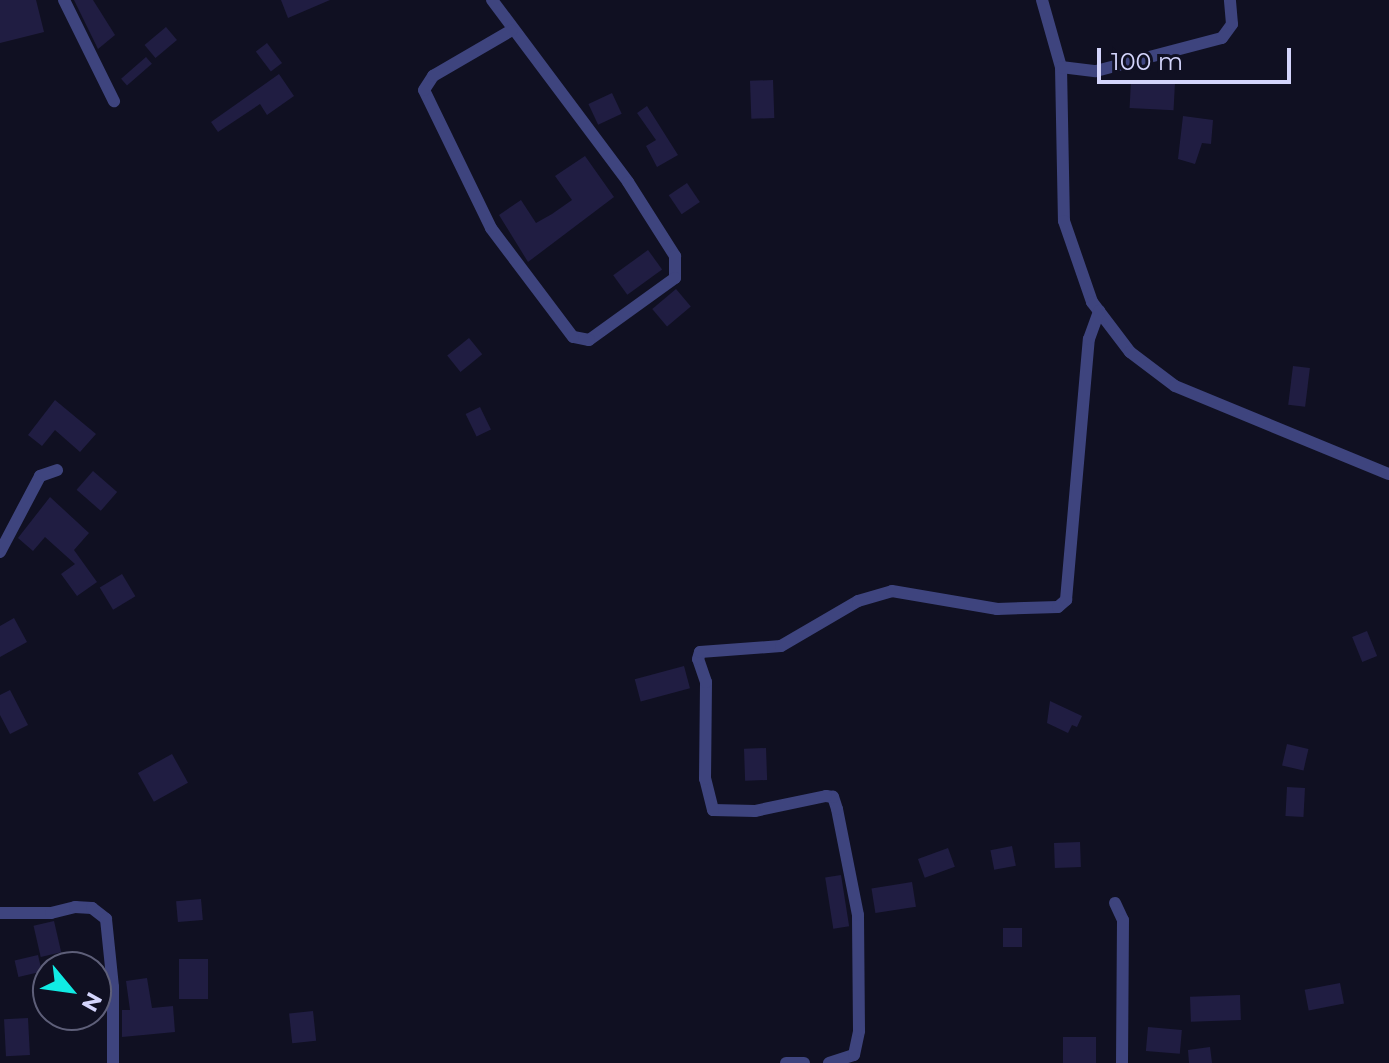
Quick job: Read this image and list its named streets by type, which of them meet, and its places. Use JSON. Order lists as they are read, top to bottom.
{
  "scale_bar": "100 m",
  "north": "bottom right"
}
